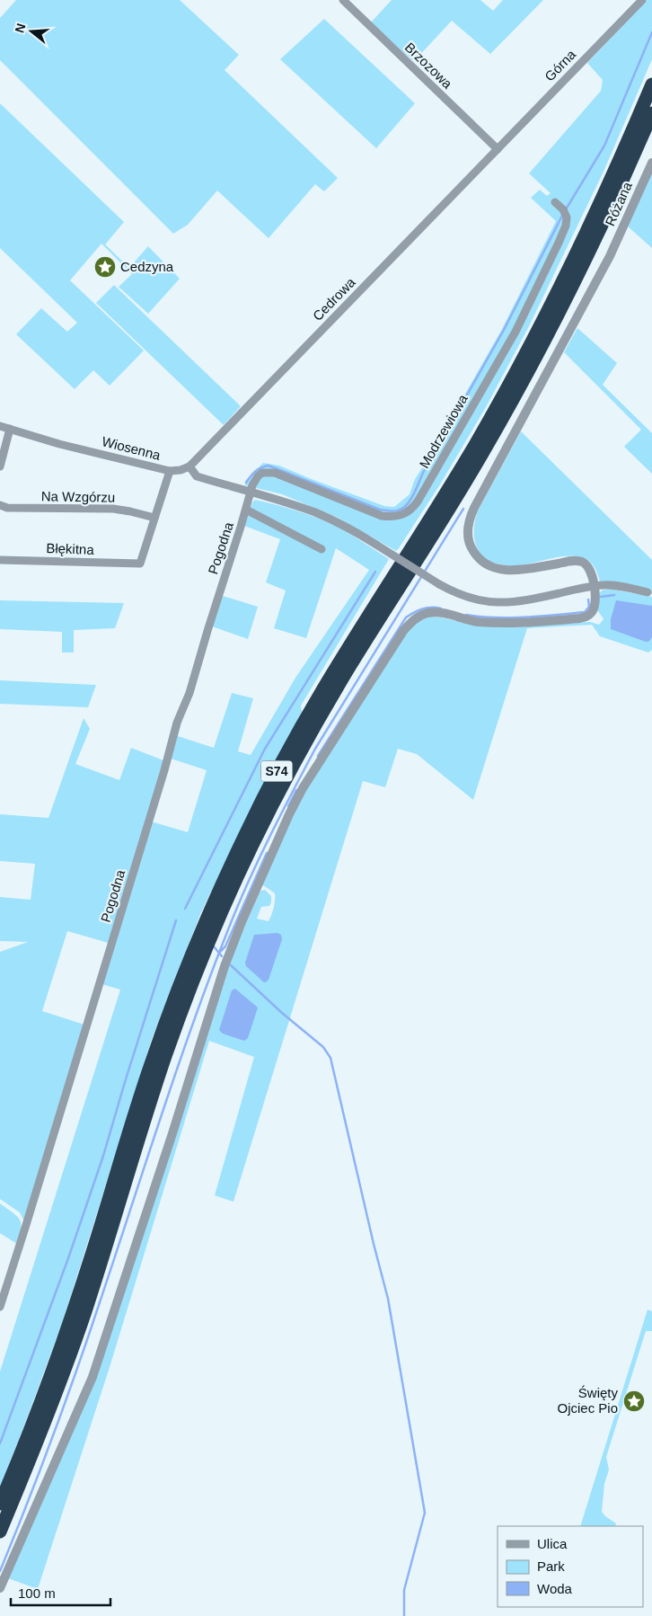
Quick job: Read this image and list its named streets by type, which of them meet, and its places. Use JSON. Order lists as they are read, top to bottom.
{
  "streets": {
    "highway": ["S74"],
    "street": [
      "Brzozowa",
      "Górna",
      "Różana",
      "Cedrowa",
      "Modrzewiowa",
      "Wiosenna",
      "Na Wzgórzu",
      "Pogodna",
      "Błękitna"
    ]
  },
  "crossings": [
    ["Brzozowa", "Górna"],
    ["Brzozowa", "Cedrowa"],
    ["Górna", "Cedrowa"],
    ["Cedrowa", "Wiosenna"],
    ["Modrzewiowa", "Pogodna"],
    ["Na Wzgórzu", "Błękitna"]
  ],
  "places": {
    "place": ["Cedzyna", "Święty Ojciec Pio"]
  },
  "legend": ["Ulica", "Park", "Woda"],
  "scale_bar": "100 m",
  "north": "left"
}
